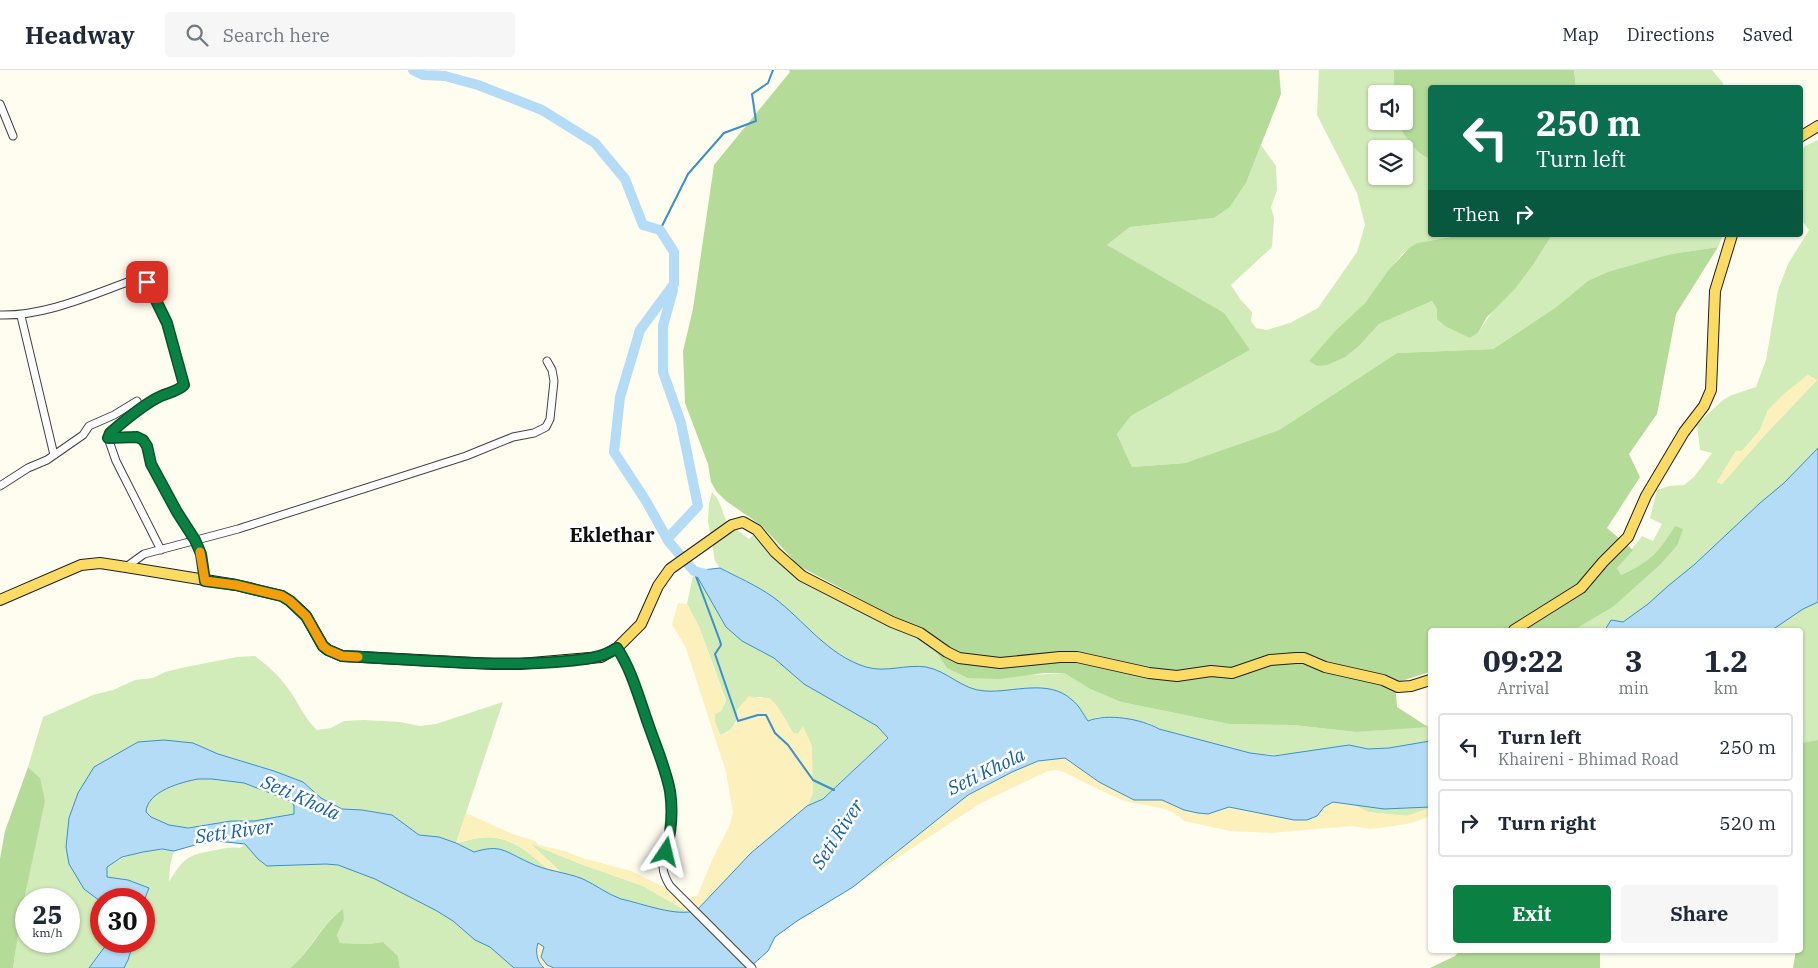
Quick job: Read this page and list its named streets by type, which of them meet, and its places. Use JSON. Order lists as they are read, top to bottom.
{
  "districts": ["Eklethar"],
  "water": ["Seti Khola", "Seti River"],
  "page": {
    "header": "Headway",
    "search": "Search here",
    "nav": ["Map", "Directions", "Saved"],
    "turn": ["250 m", "Turn left"],
    "then": "Then",
    "eta": [
      "09:22",
      "Arrival",
      "3",
      "min",
      "1.2",
      "km"
    ],
    "list": [
      {
        "name": "Turn left",
        "note": "Khaireni - Bhimad Road",
        "value": "250 m"
      },
      {
        "name": "Turn right",
        "value": "520 m"
      }
    ],
    "buttons": ["Exit", "Share"],
    "speed": "25 km/h",
    "limit": "30"
  }
}
